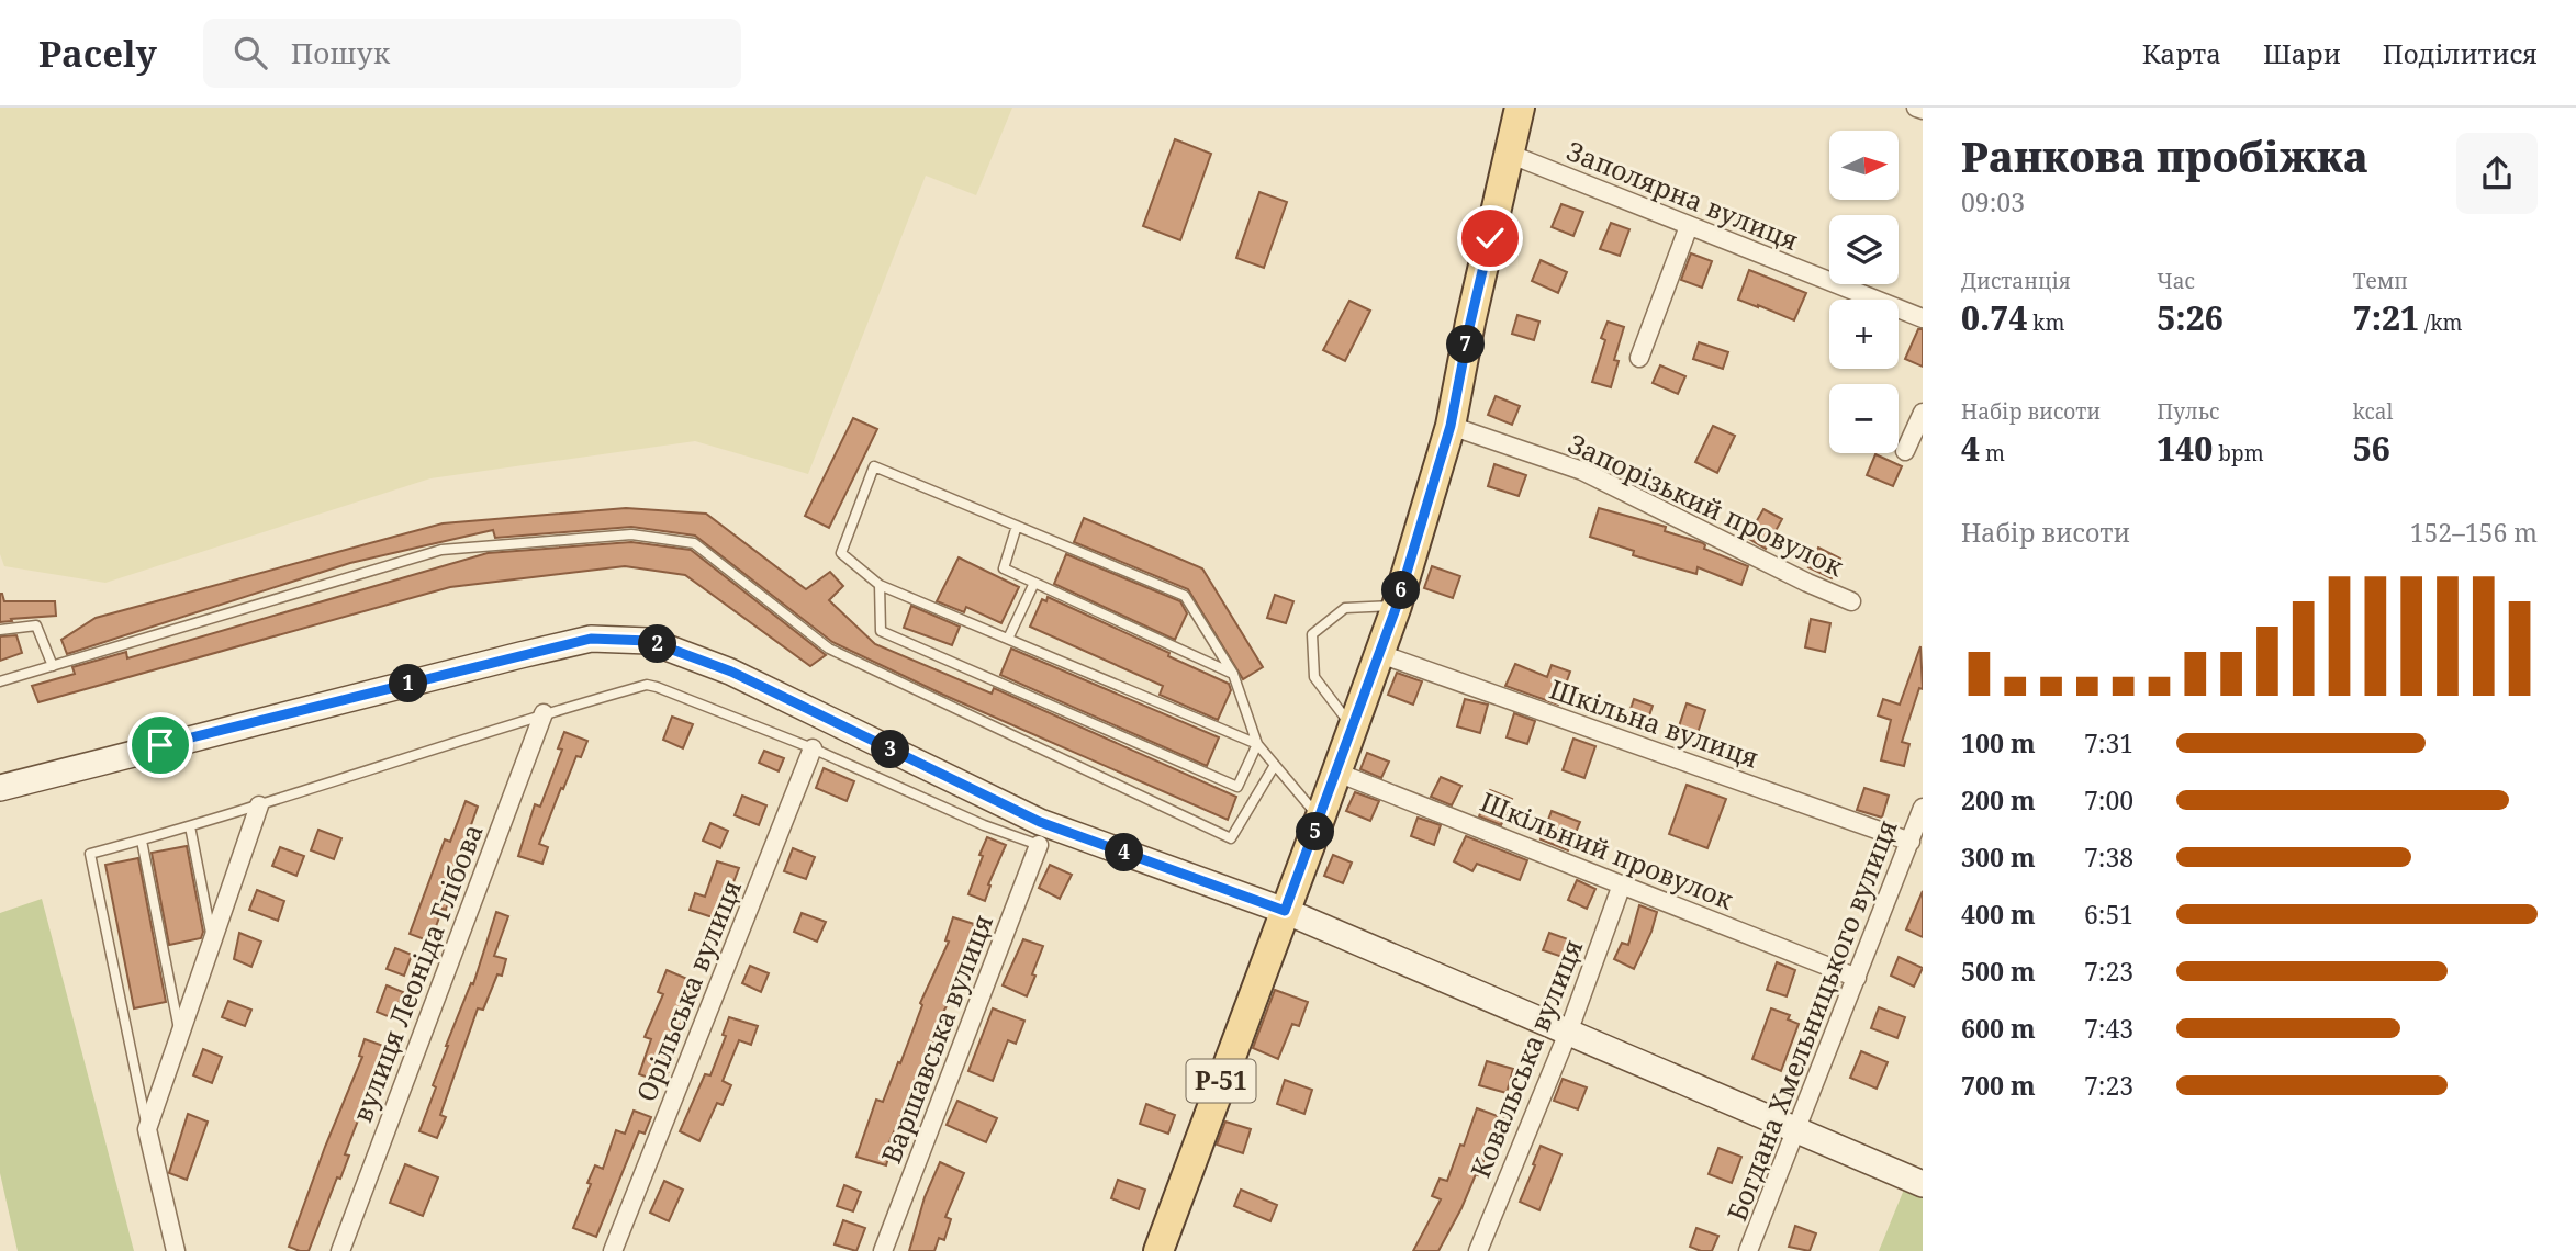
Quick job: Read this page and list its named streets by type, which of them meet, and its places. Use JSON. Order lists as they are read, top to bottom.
{
  "streets": {
    "main road": ["Р-51"],
    "street": [
      "Заполярна вулиця",
      "Запорізький провулок",
      "Шкільна вулиця",
      "Шкільний провулок",
      "вулиця Леоніда Глібова",
      "Орільська вулиця",
      "Богдана Хмельницького вулиця",
      "Варшавська вулиця",
      "Ковальська вулиця"
    ]
  },
  "crossings": [
    ["Заполярна вулиця", "Р-51"],
    ["Запорізький провулок", "Р-51"],
    ["Шкільна вулиця", "Богдана Хмельницького вулиця"],
    ["Шкільна вулиця", "Р-51"],
    ["Шкільний провулок", "Богдана Хмельницького вулиця"],
    ["Шкільний провулок", "Ковальська вулиця"],
    ["Шкільний провулок", "Р-51"]
  ],
  "north": "right",
  "page": {
    "header": "Pacely",
    "search": "Пошук",
    "nav": ["Карта", "Шари", "Поділитися"],
    "heading": ["Ранкова пробіжка", "09:03"],
    "map_buttons": ["+", "−"],
    "stats": [
      ["Дистанція", "0.74 km"],
      ["Час", "5:26"],
      ["Темп", "7:21 /km"],
      ["Набір висоти", "4 m"],
      ["Пульс", "140 bpm"],
      ["kcal", "56"]
    ],
    "pins": [
      "7",
      "6",
      "2",
      "1",
      "3",
      "5",
      "4"
    ],
    "chart": ["Набір висоти", "152–156 m"],
    "list": [
      {
        "name": "100 m",
        "note": "7:31"
      },
      {
        "name": "200 m",
        "note": "7:00"
      },
      {
        "name": "300 m",
        "note": "7:38"
      },
      {
        "name": "400 m",
        "note": "6:51"
      },
      {
        "name": "500 m",
        "note": "7:23"
      },
      {
        "name": "600 m",
        "note": "7:43"
      },
      {
        "name": "700 m",
        "note": "7:23"
      }
    ]
  }
}
